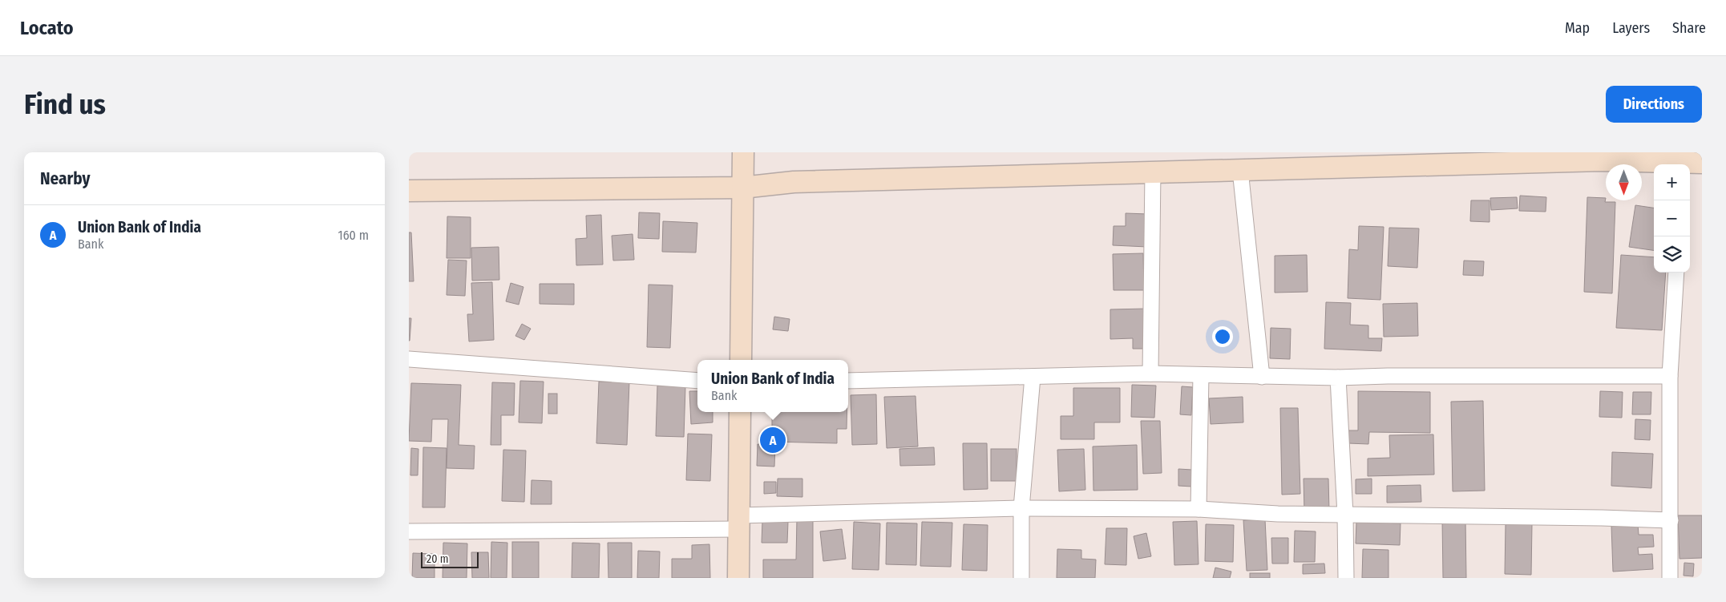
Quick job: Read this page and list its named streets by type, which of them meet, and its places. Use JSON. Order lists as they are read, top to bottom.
{
  "scale_bar": "20 m",
  "north": "bottom",
  "page": {
    "header": "Locato",
    "nav": ["Map", "Layers", "Share"],
    "buttons": "Directions",
    "title": "Find us",
    "heading": "Nearby",
    "map_buttons": ["+", "−"],
    "list": [
      {
        "mark": "A",
        "name": "Union Bank of India",
        "note": "Bank",
        "value": "160 m"
      }
    ],
    "popup": ["Union Bank of India", "Bank"],
    "pins": "A",
    "scale": "20 m"
  }
}
